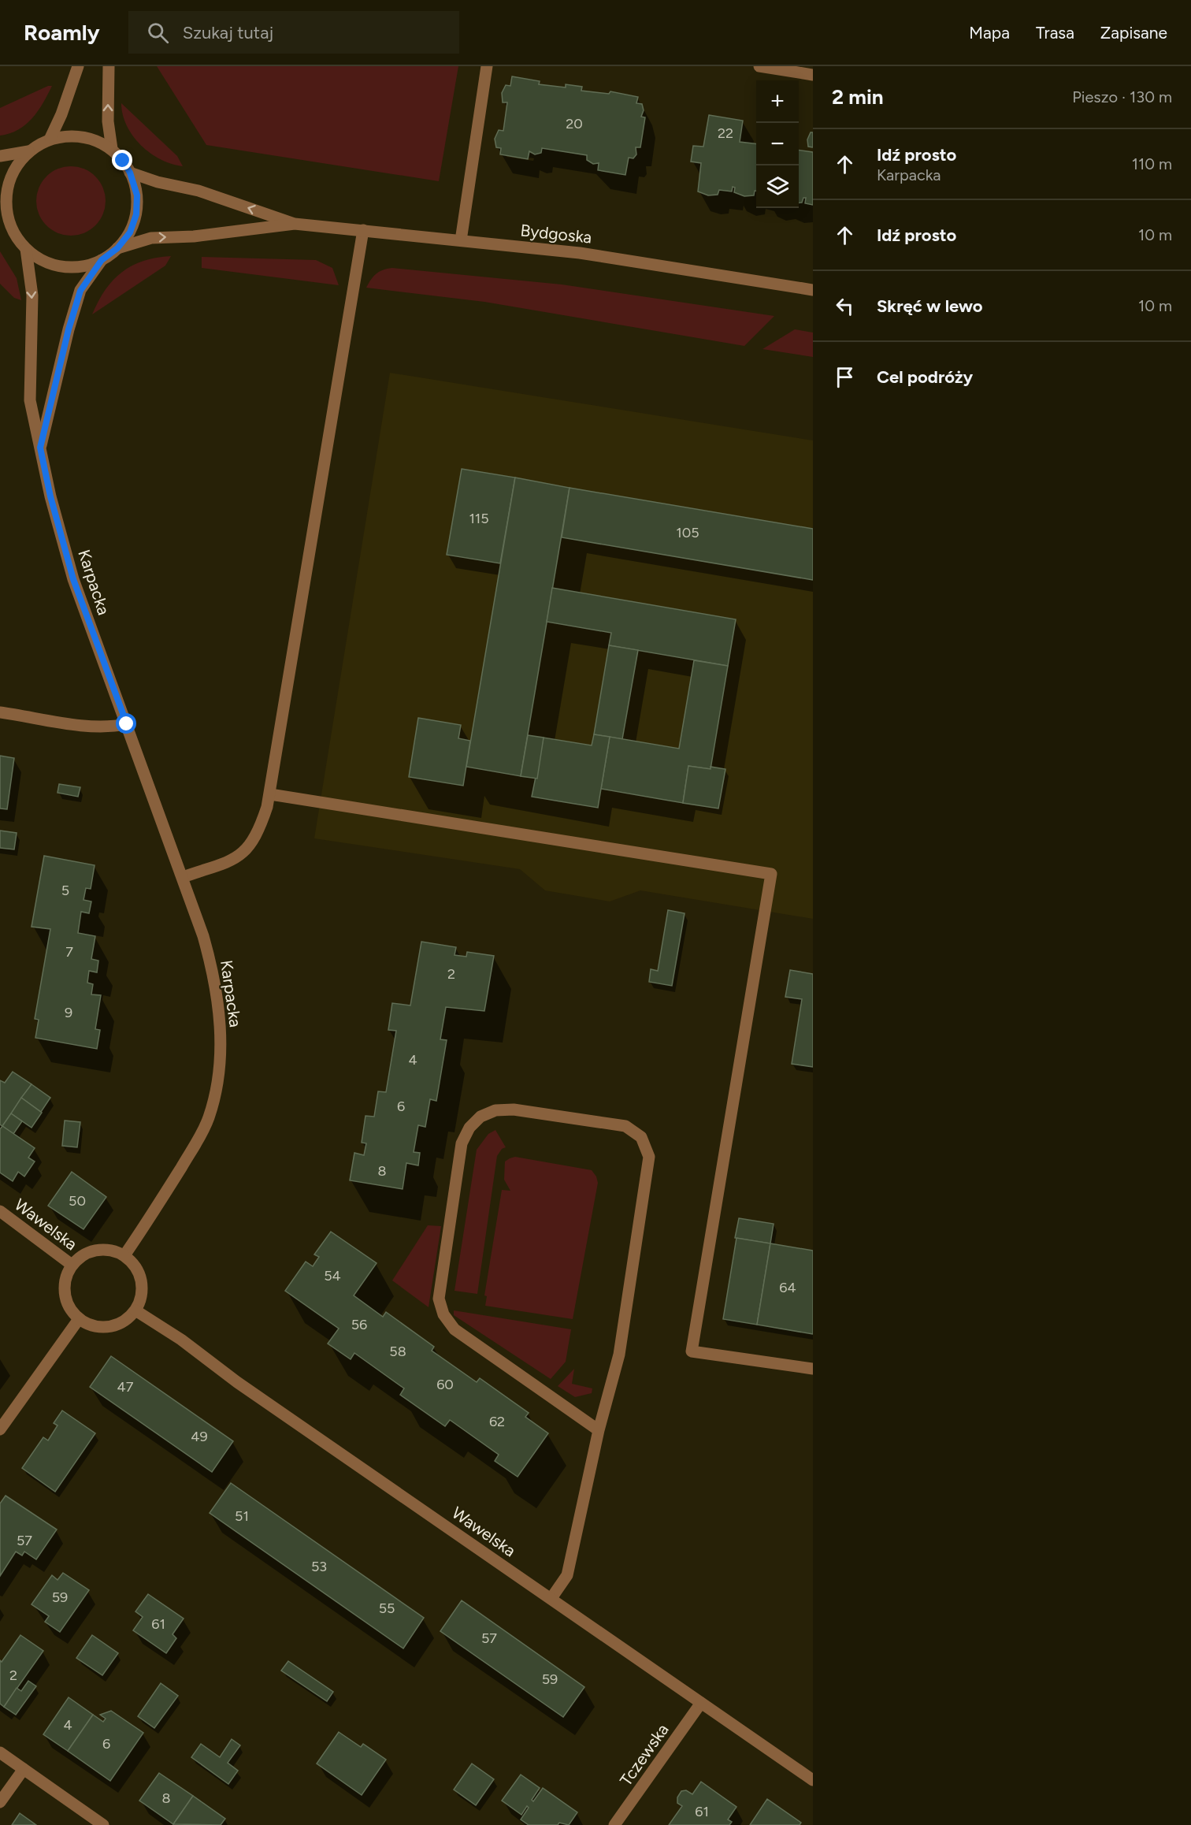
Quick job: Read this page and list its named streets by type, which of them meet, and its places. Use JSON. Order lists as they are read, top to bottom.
{
  "streets": {
    "street": [
      "Bydgoska",
      "Karpacka",
      "Wawelska",
      "Tczewska"
    ]
  },
  "crossings": [
    ["Bydgoska", "Karpacka"],
    ["Karpacka", "Wawelska"],
    ["Wawelska", "Tczewska"]
  ],
  "house_numbers": [
    "20",
    "22",
    "115",
    "105",
    "5",
    "7",
    "2",
    "9",
    "4",
    "6",
    "8",
    "50",
    "54",
    "64",
    "56",
    "58",
    "60",
    "47",
    "62",
    "49",
    "51",
    "57",
    "53",
    "59",
    "55",
    "61",
    "57",
    "2",
    "59",
    "4",
    "6",
    "8",
    "61"
  ],
  "page": {
    "header": "Roamly",
    "search": "Szukaj tutaj",
    "nav": ["Mapa", "Trasa", "Zapisane"],
    "heading": ["2 min", "Pieszo · 130 m"],
    "map_buttons": ["+", "−"],
    "list": [
      ["Idź prosto", "Karpacka", "110 m"],
      ["Idź prosto", "10 m"],
      ["Skręć w lewo", "10 m"],
      "Cel podróży"
    ]
  }
}
